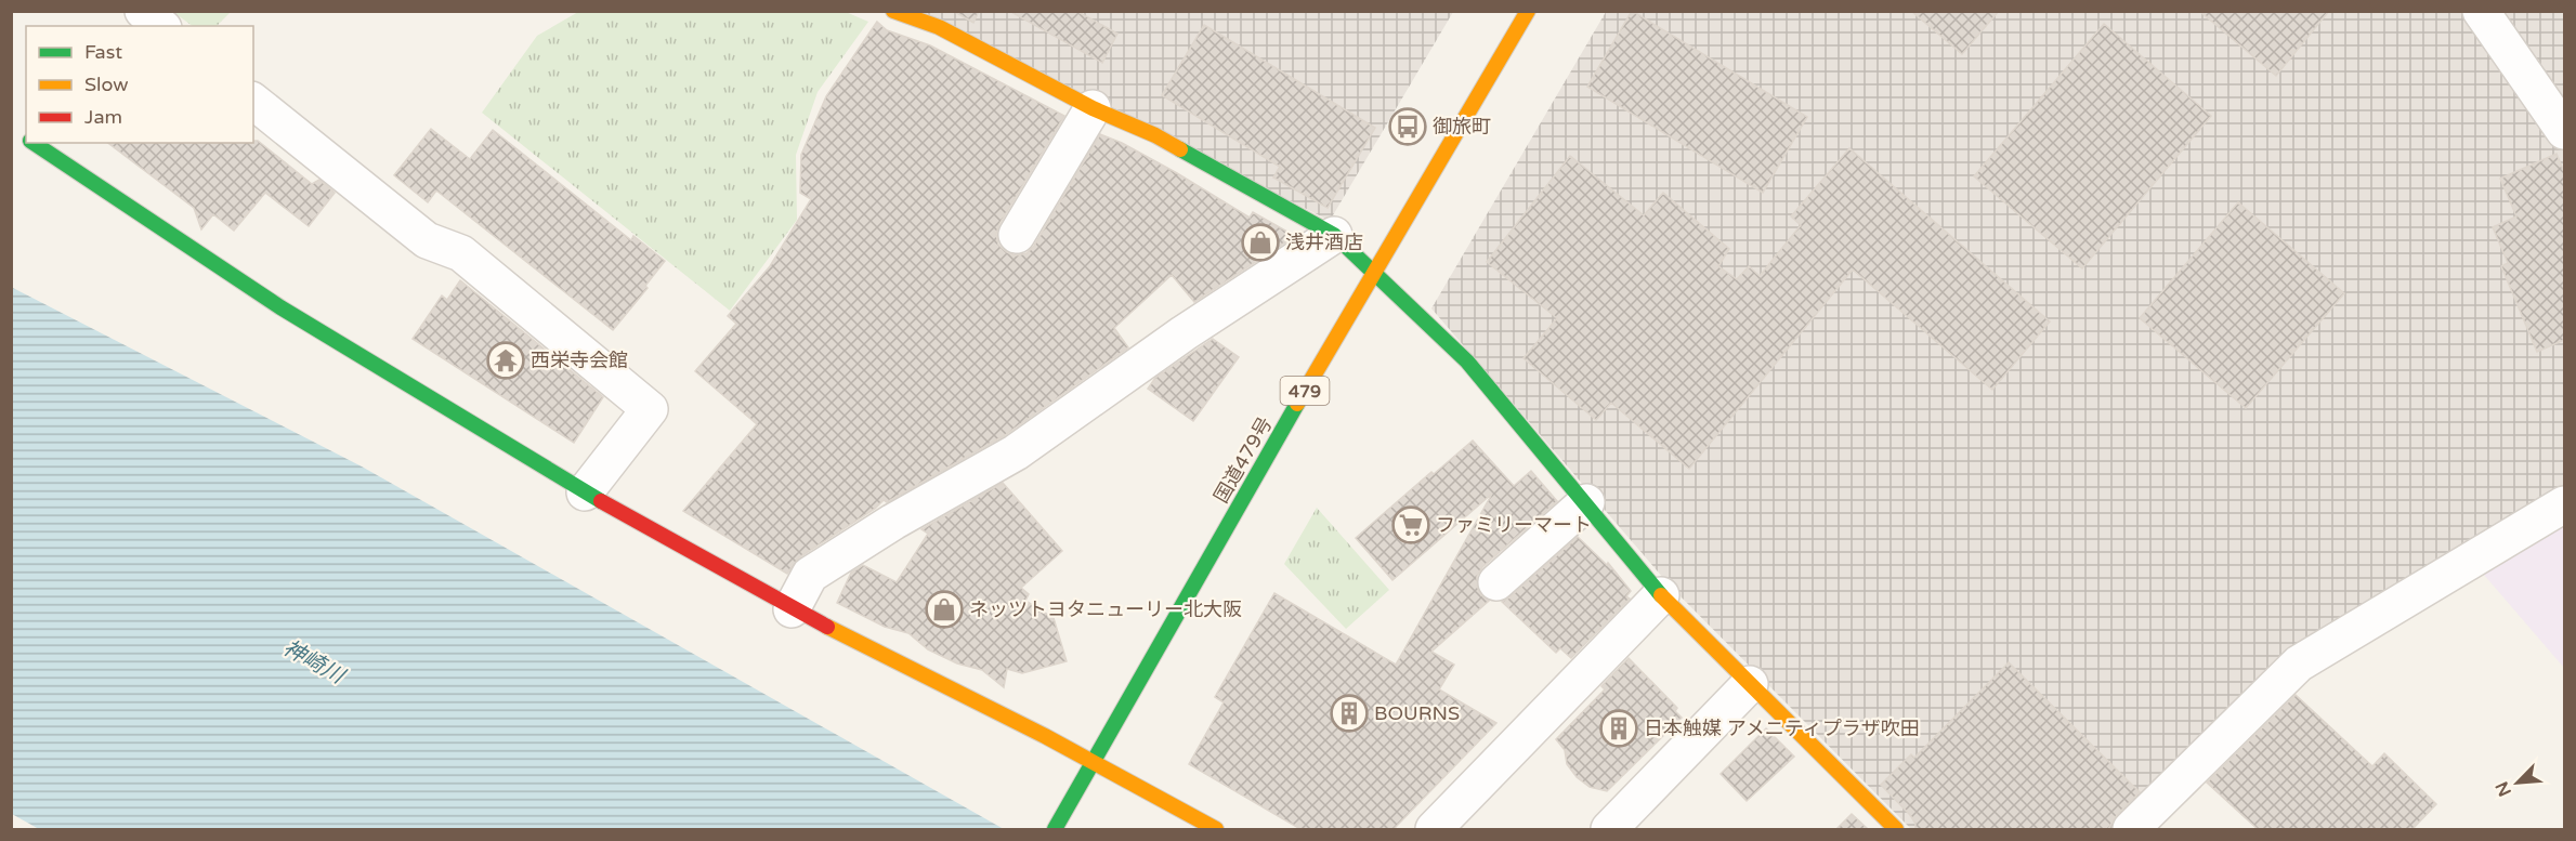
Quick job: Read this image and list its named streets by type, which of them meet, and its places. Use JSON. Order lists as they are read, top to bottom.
{
  "streets": {
    "main road": ["479", "国道479号"]
  },
  "water": ["神崎川"],
  "places": {
    "bus stop": ["御旅町"],
    "shop": ["浅井酒店", "ネッツトヨタニューリー北大阪"],
    "temple": ["西栄寺会館"],
    "supermarket": ["ファミリーマート"],
    "building": ["BOURNS", "日本触媒 アメニティプラザ吹田"]
  },
  "legend": ["Fast", "Slow", "Jam"],
  "north": "bottom left"
}
